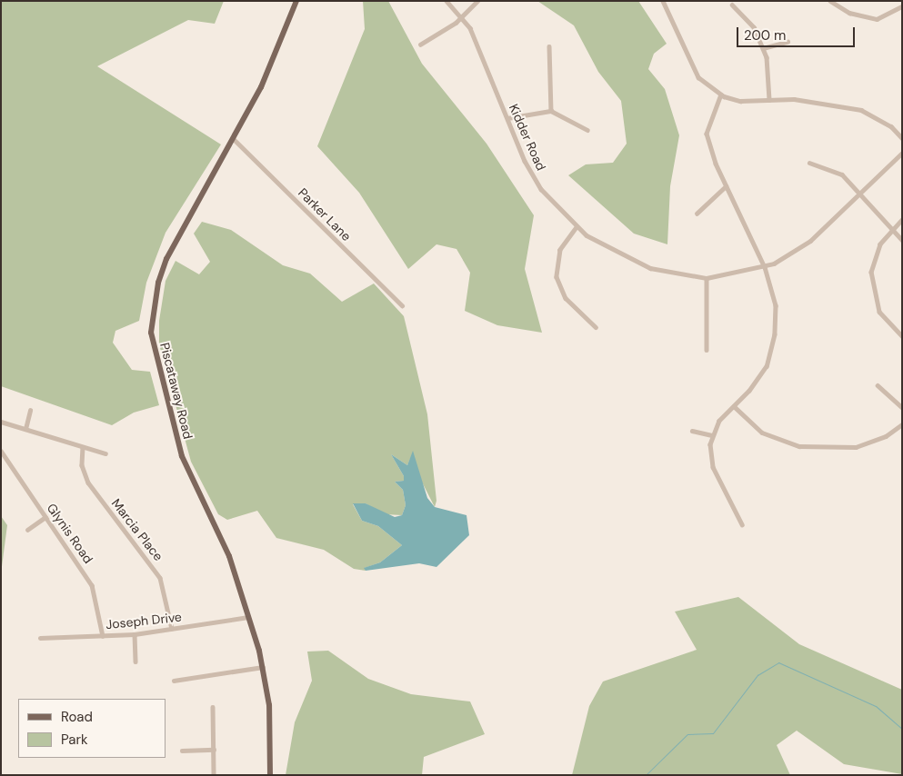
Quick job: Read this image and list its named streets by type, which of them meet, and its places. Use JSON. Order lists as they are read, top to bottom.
{
  "streets": {
    "main road": ["Piscataway Road"],
    "street": [
      "Kidder Road",
      "Parker Lane",
      "Marcia Place",
      "Glynis Road",
      "Joseph Drive"
    ]
  },
  "crossings": [
    ["Parker Lane", "Piscataway Road"],
    ["Piscataway Road", "Joseph Drive"],
    ["Marcia Place", "Joseph Drive"],
    ["Glynis Road", "Joseph Drive"]
  ],
  "legend": ["Road", "Park"],
  "scale_bar": "200 m"
}
